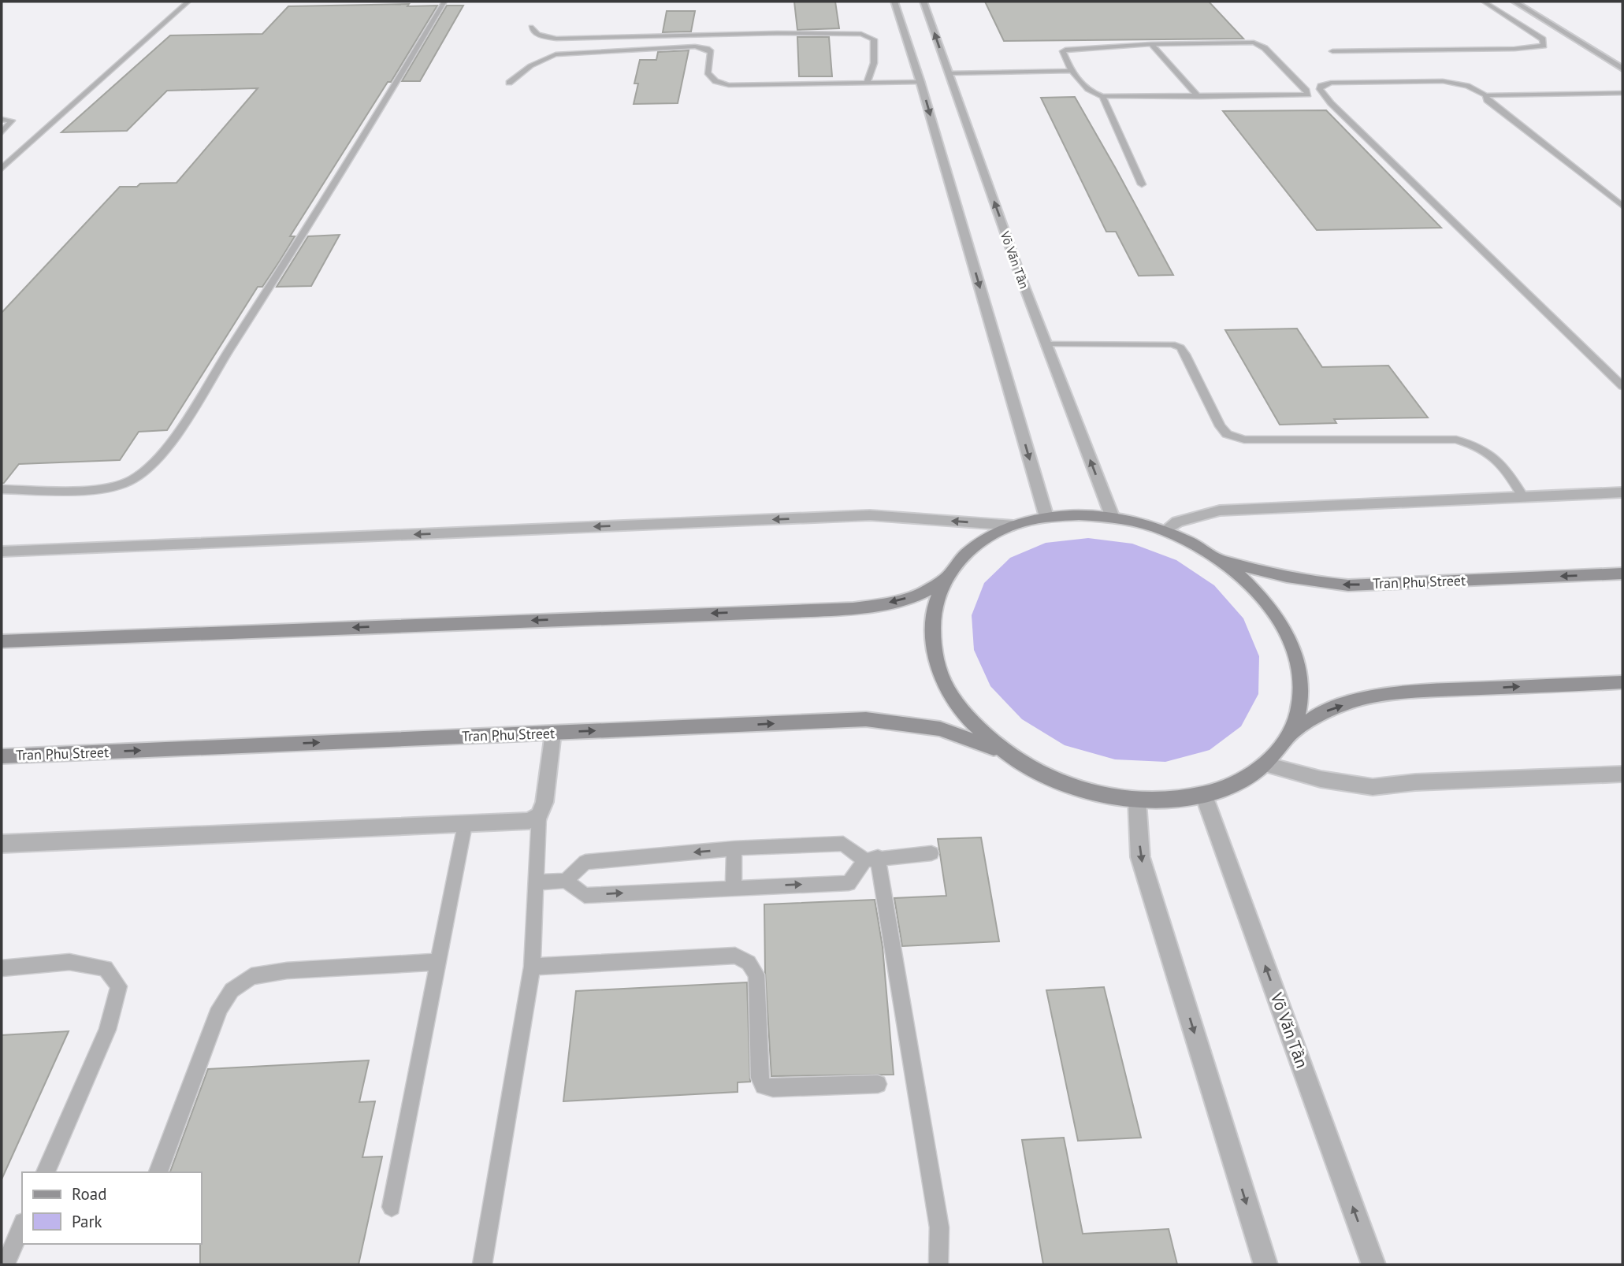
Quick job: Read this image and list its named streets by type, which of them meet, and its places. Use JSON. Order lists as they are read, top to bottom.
{
  "streets": {
    "main road": ["Tran Phu Street"],
    "street": ["Võ Văn Tần"]
  },
  "legend": ["Road", "Park"]
}
